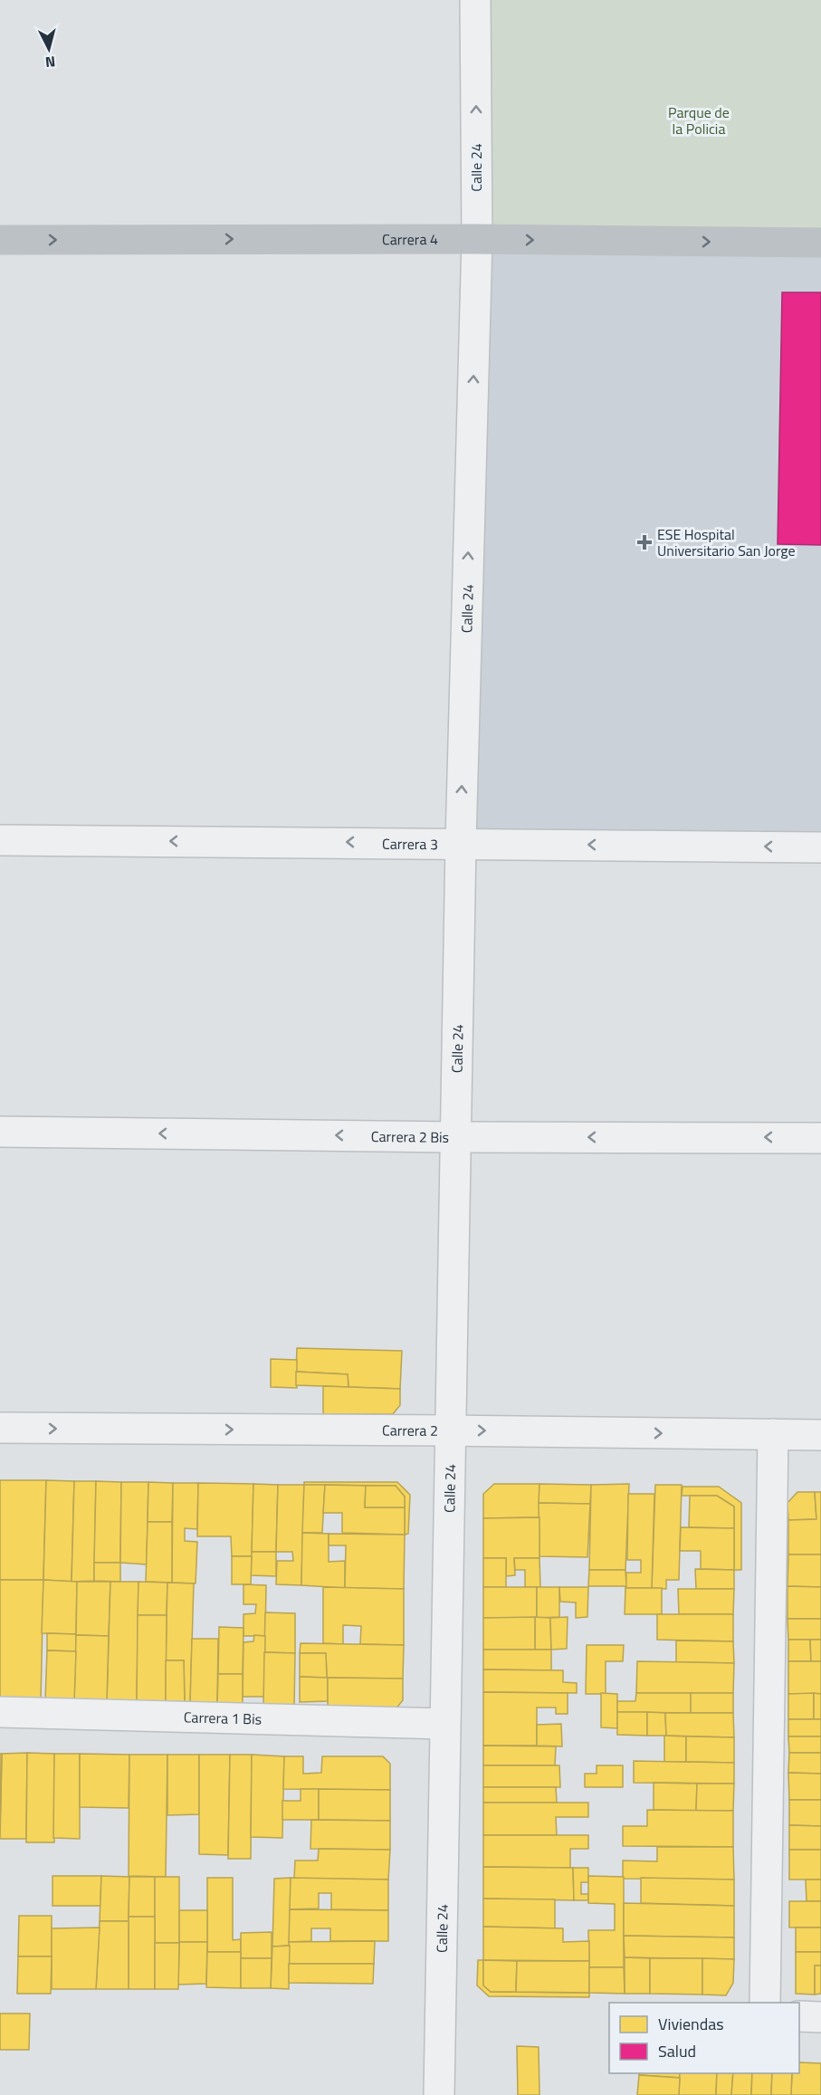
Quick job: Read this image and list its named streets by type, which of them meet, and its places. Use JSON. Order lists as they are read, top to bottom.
{
  "streets": {
    "main road": ["Carrera 4"],
    "street": [
      "Calle 24",
      "Carrera 3",
      "Carrera 2 Bis",
      "Carrera 2",
      "Carrera 1 Bis"
    ]
  },
  "crossings": [
    ["Calle 24", "Carrera 4"],
    ["Calle 24", "Carrera 3"],
    ["Calle 24", "Carrera 2 Bis"],
    ["Calle 24", "Carrera 2"],
    ["Calle 24", "Carrera 1 Bis"]
  ],
  "one_way": [
    "Calle 24",
    "Carrera 4",
    "Carrera 3",
    "Carrera 2 Bis",
    "Carrera 2"
  ],
  "parks": ["Parque de la Policia"],
  "places": {
    "health": ["ESE Hospital Universitario San Jorge"]
  },
  "legend": ["Viviendas", "Salud"],
  "north": "bottom"
}
